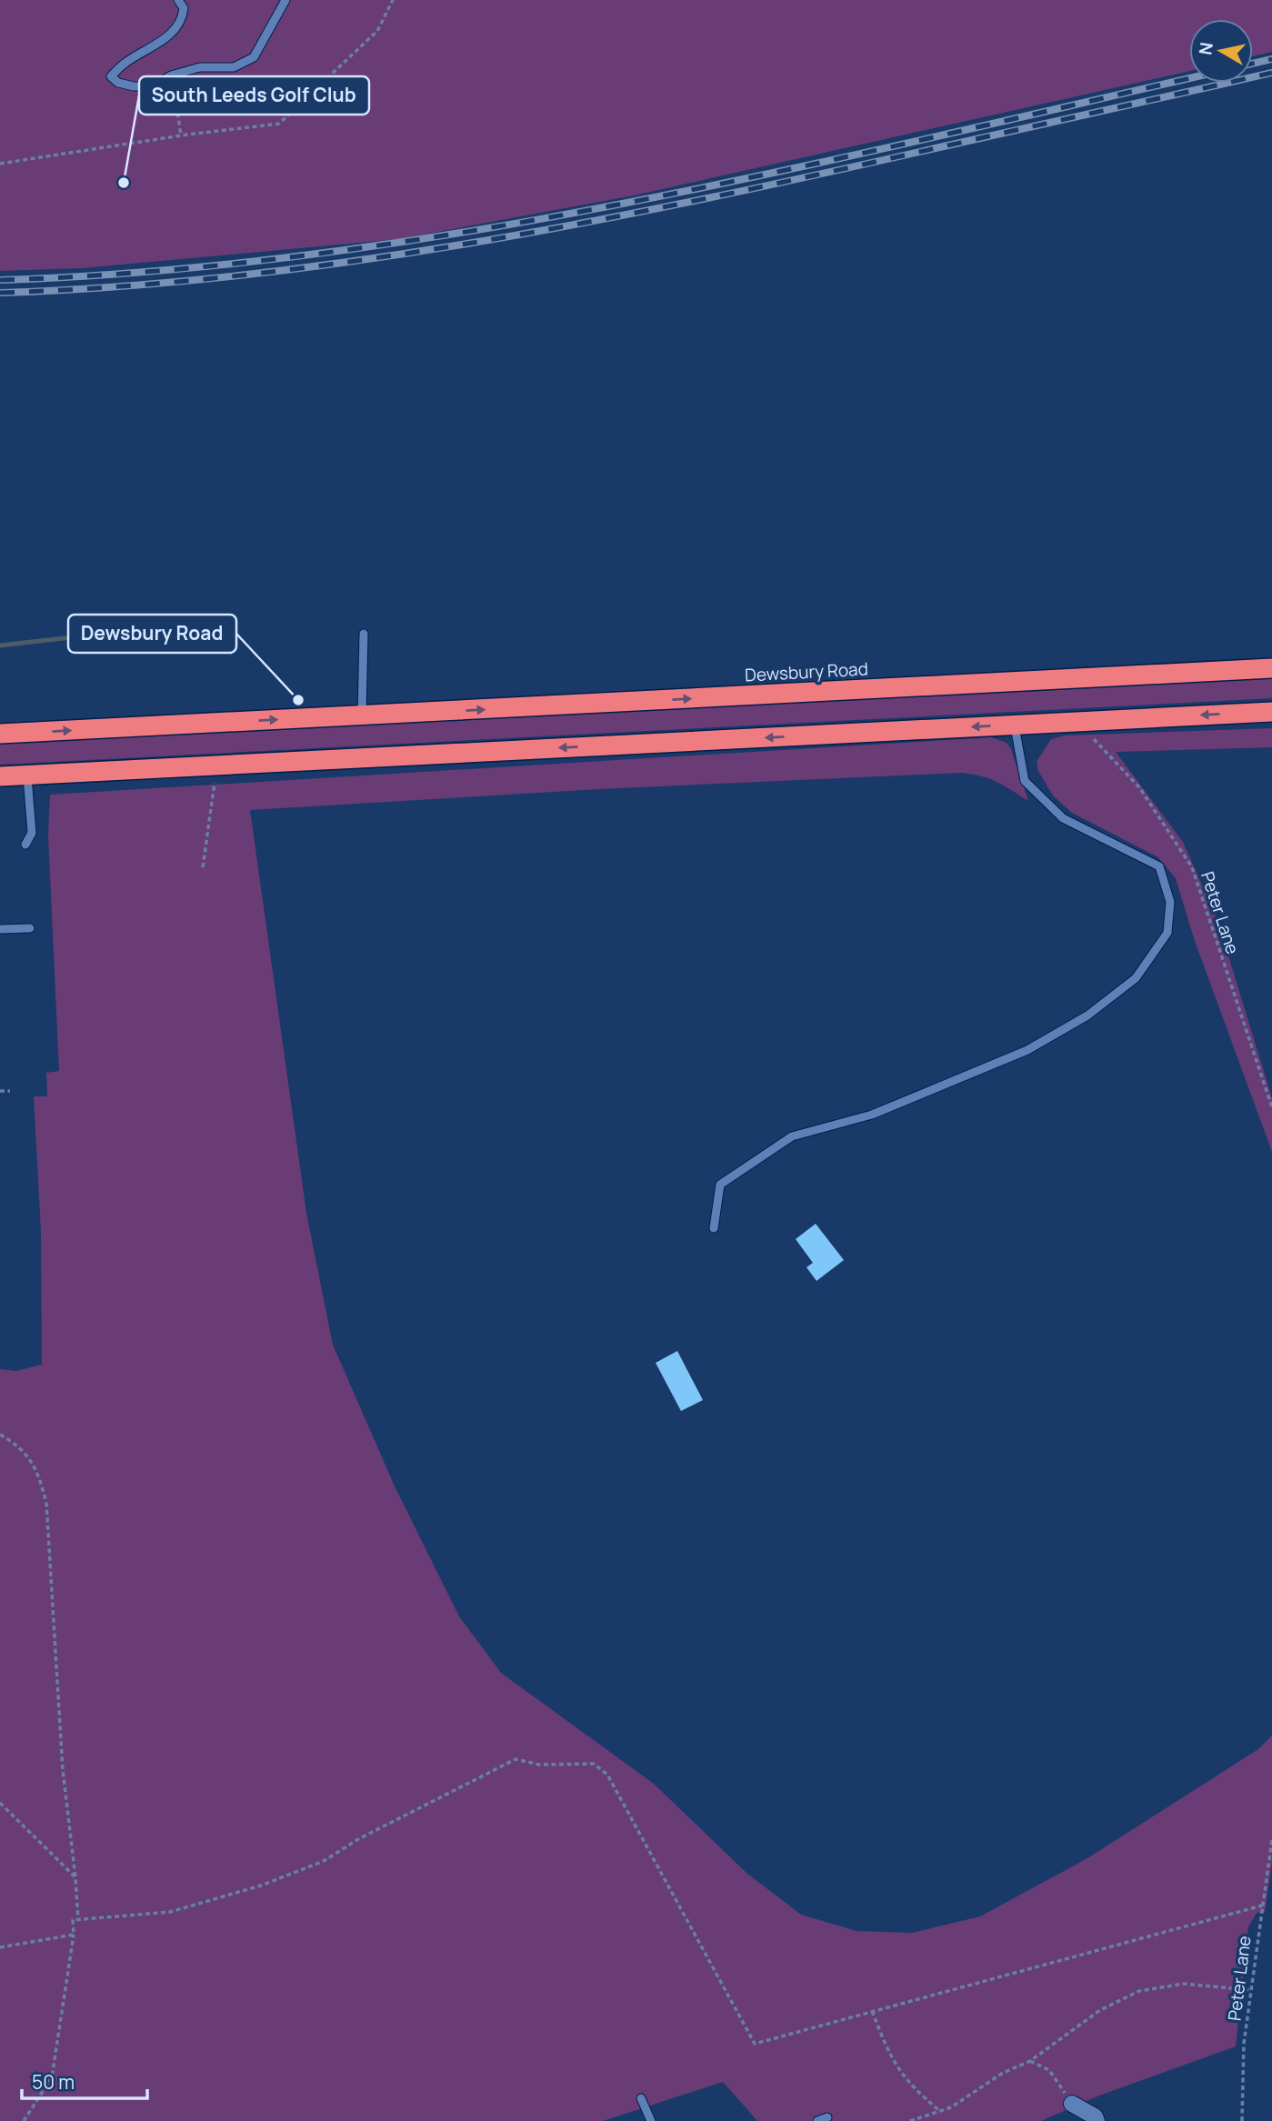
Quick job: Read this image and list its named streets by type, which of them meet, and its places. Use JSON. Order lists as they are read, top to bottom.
{
  "streets": {
    "highway": ["Dewsbury Road"],
    "path": ["Peter Lane"]
  },
  "places": ["South Leeds Golf Club", "Dewsbury Road"],
  "scale_bar": "50 m",
  "north": "left"
}
